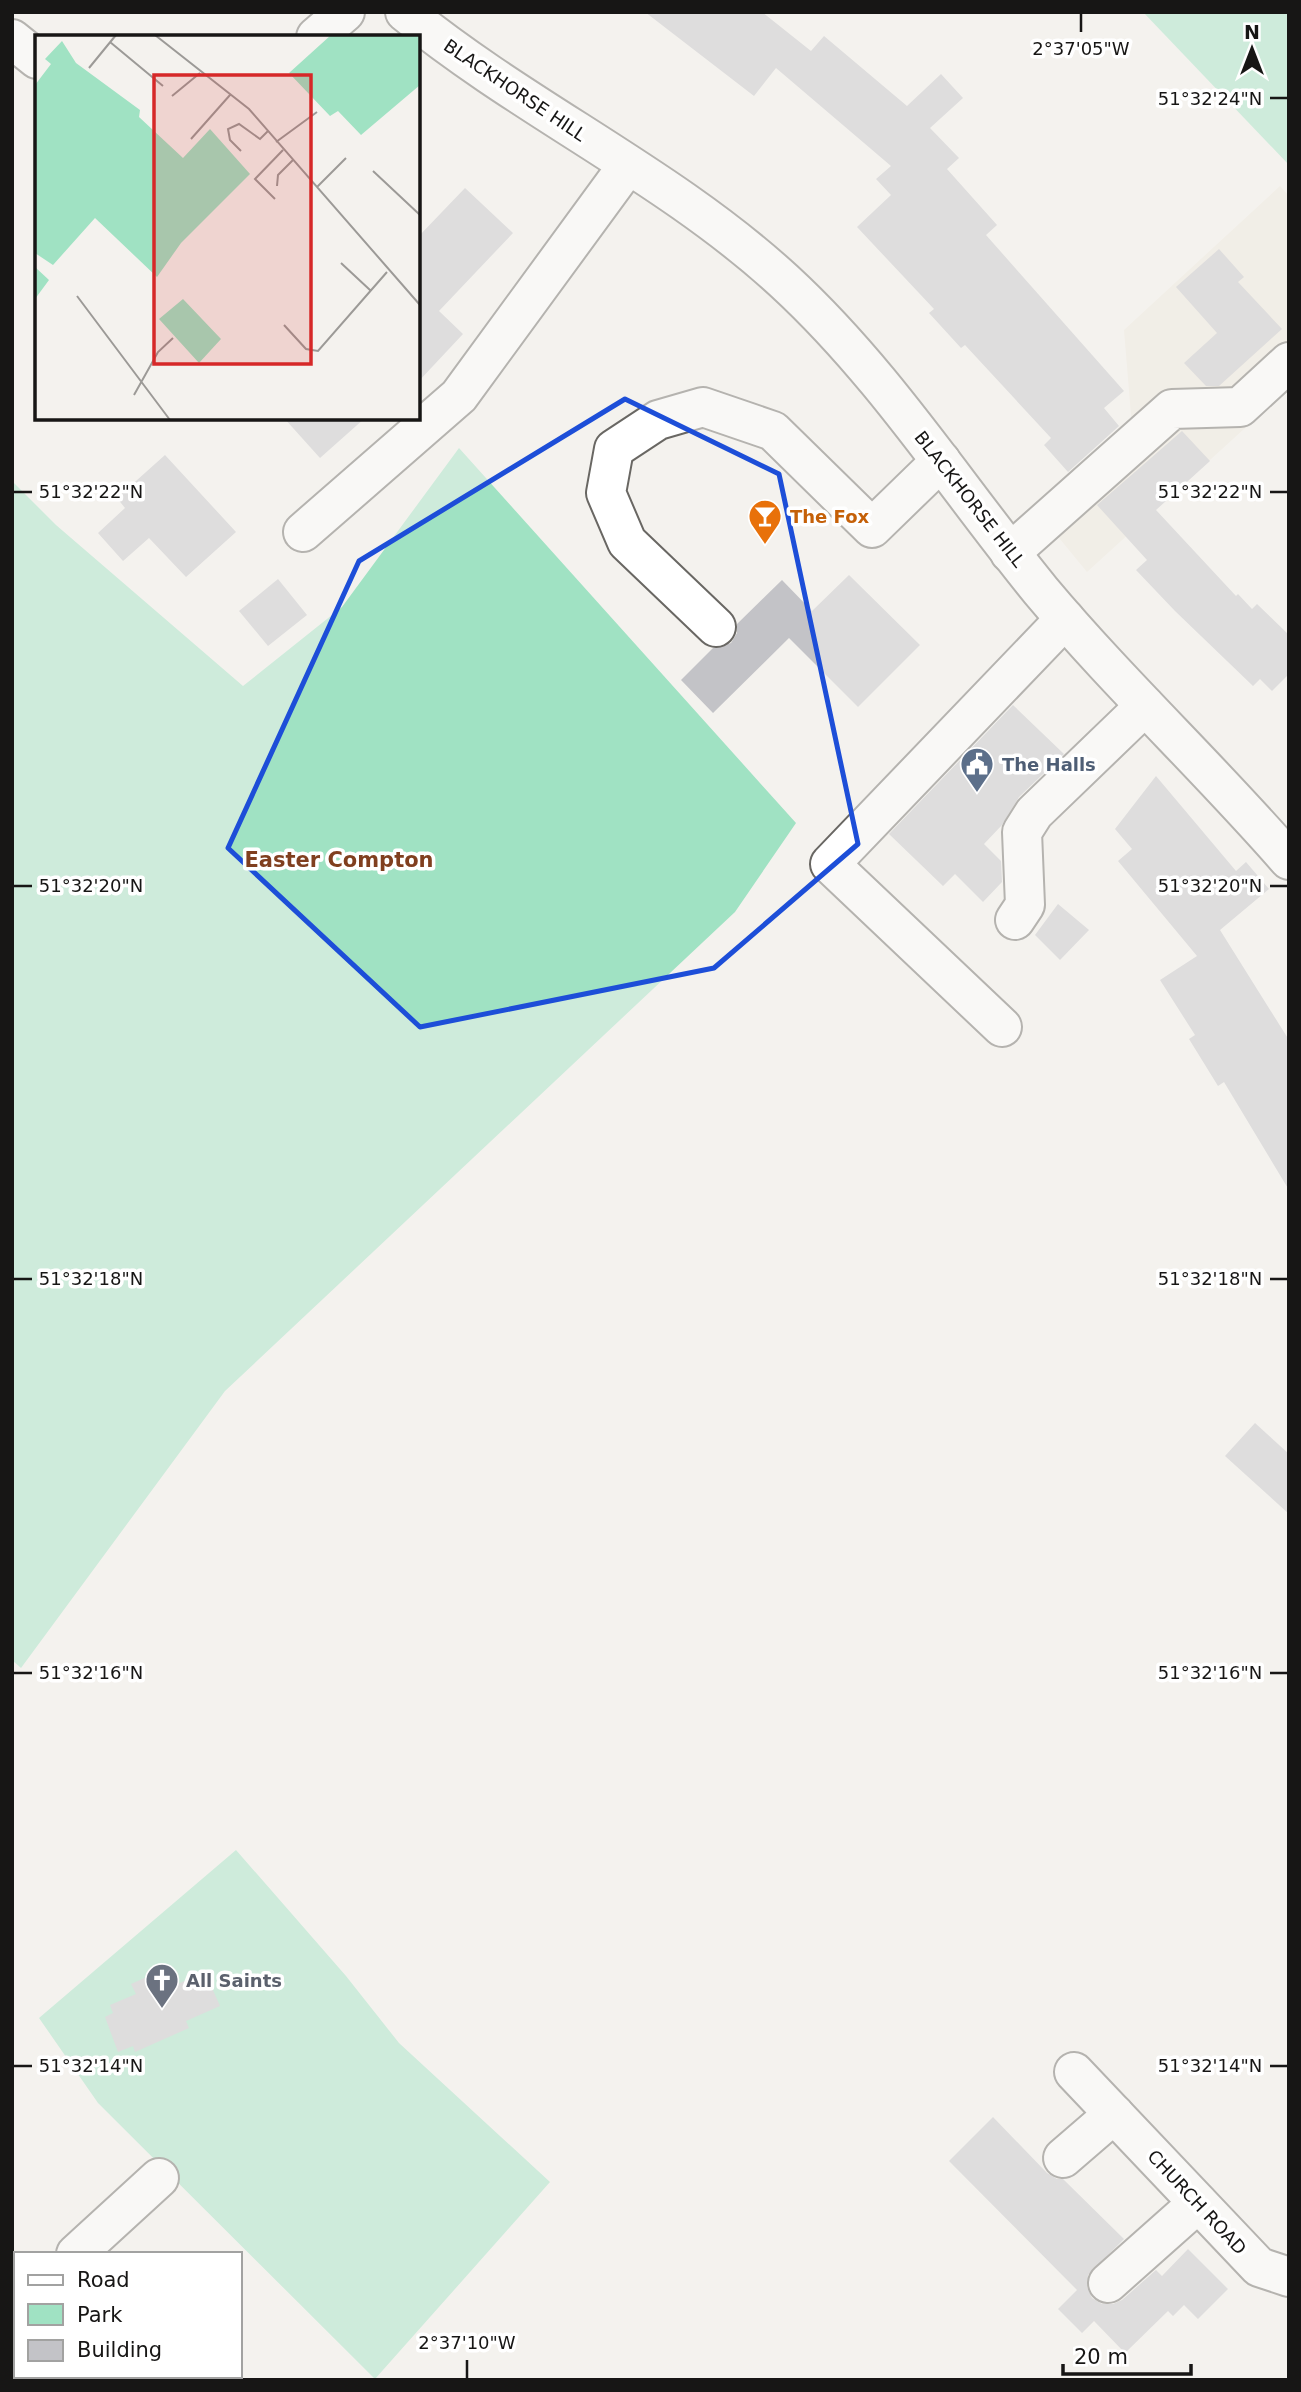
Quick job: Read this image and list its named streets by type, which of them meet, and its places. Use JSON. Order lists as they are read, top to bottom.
{
  "streets": {
    "main road": ["BLACKHORSE HILL", "CHURCH ROAD"]
  },
  "districts": ["Easter Compton"],
  "places": {
    "bar": ["The Fox"],
    "public building": ["The Halls"],
    "church": ["All Saints"]
  },
  "legend": ["Road", "Park", "Building"],
  "scale_bar": "20 m",
  "north": "top",
  "coordinates": [
    "2°37'05\"W",
    "51°32'24\"N",
    "51°32'22\"N",
    "51°32'20\"N",
    "51°32'18\"N",
    "51°32'16\"N",
    "51°32'14\"N",
    "2°37'10\"W"
  ]
}
